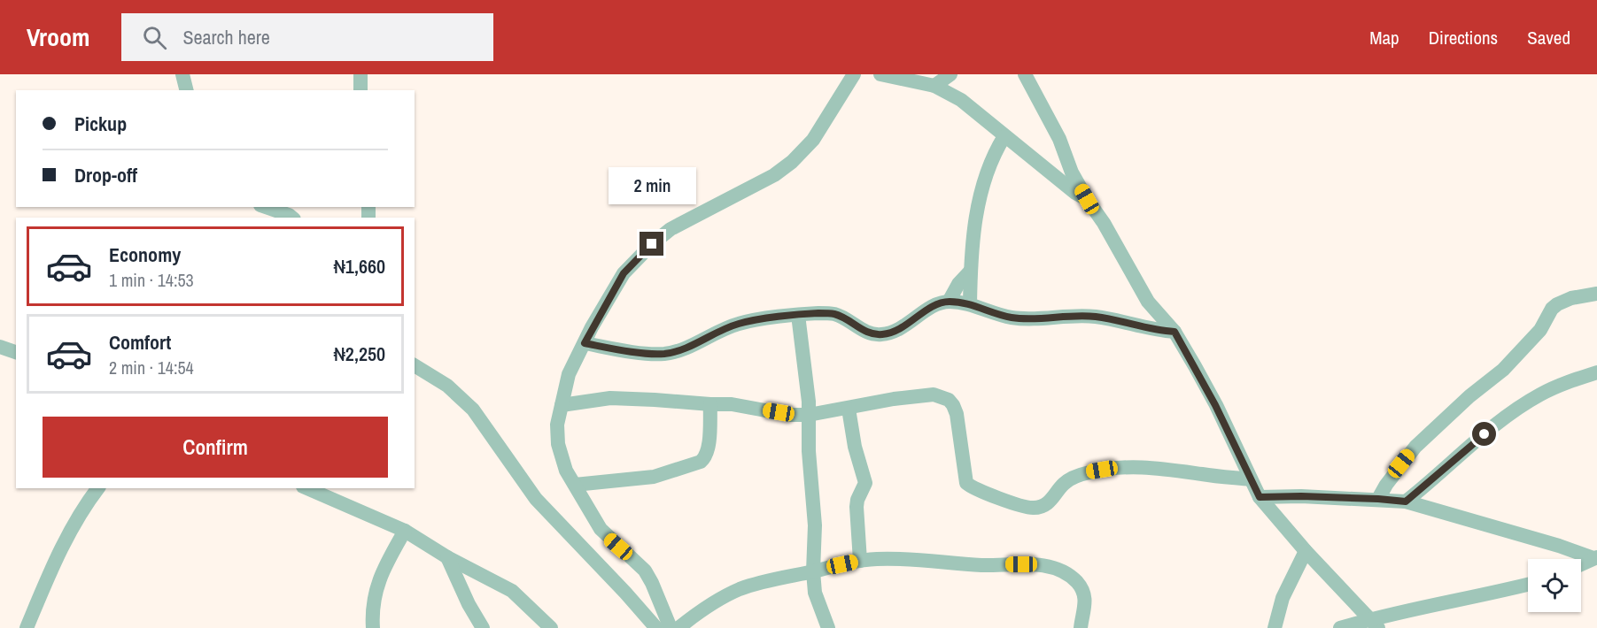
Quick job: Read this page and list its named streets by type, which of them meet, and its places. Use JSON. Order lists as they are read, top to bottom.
{
  "page": {
    "header": "Vroom",
    "search": "Search here",
    "nav": ["Map", "Directions", "Saved"],
    "banner": ["Pickup", "Drop-off"],
    "bubble": "2 min",
    "list": [
      {
        "name": "Economy",
        "note": "1 min · 14:53",
        "value": "₦1,660"
      },
      {
        "name": "Comfort",
        "note": "2 min · 14:54",
        "value": "₦2,250"
      }
    ],
    "buttons": "Confirm"
  }
}
